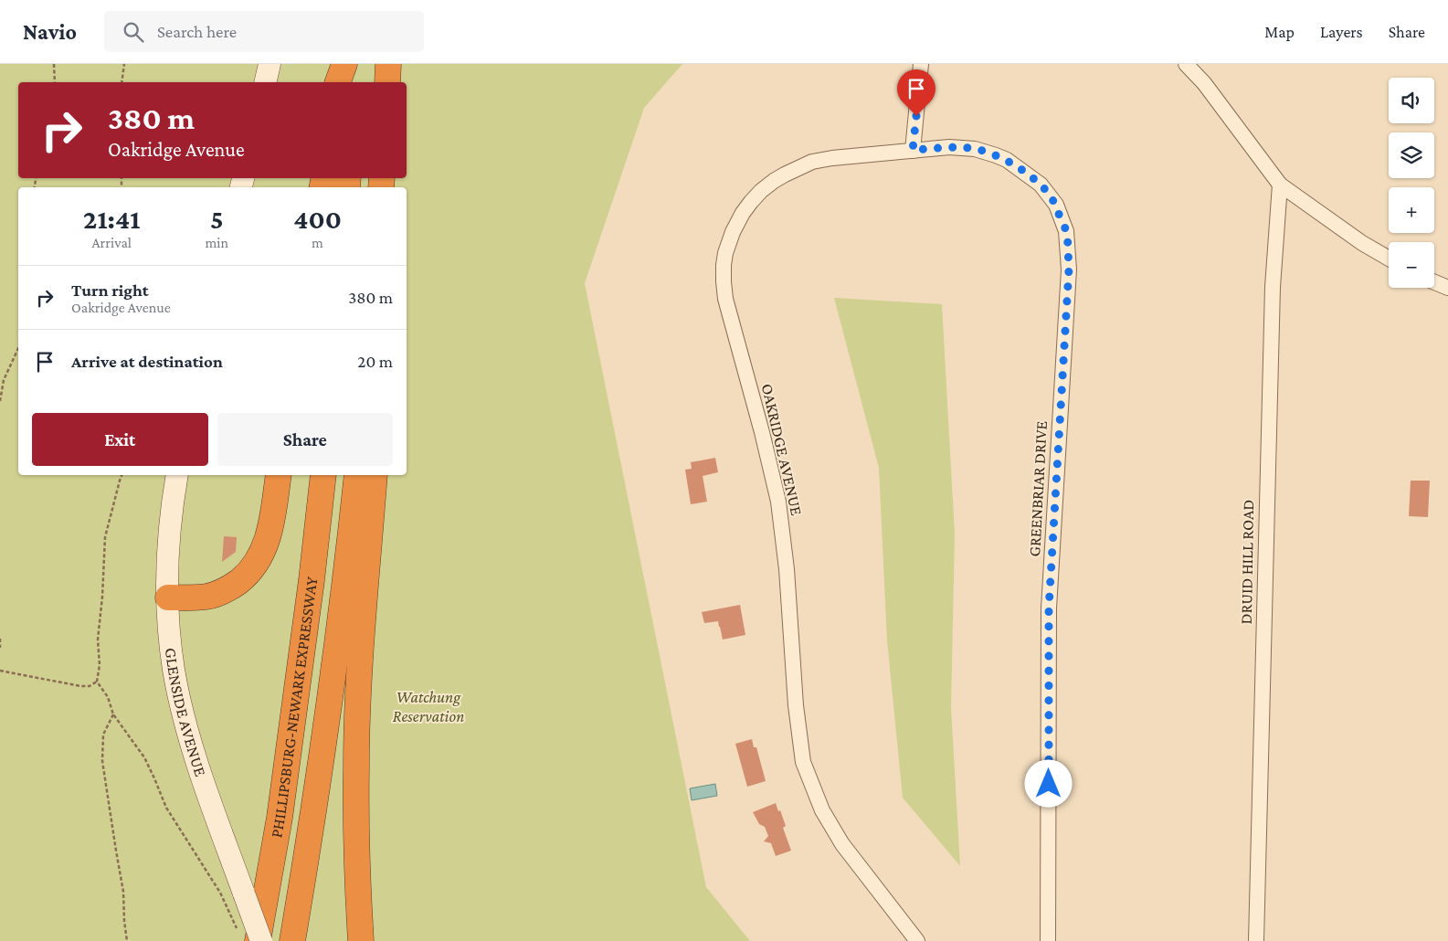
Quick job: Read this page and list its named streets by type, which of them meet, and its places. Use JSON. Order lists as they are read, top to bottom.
{
  "streets": {
    "highway": ["PHILLIPSBURG-NEWARK EXPRESSWAY"],
    "main road": ["GLENSIDE AVENUE"],
    "street": ["OAKRIDGE AVENUE", "GREENBRIAR DRIVE", "DRUID HILL ROAD"]
  },
  "crossings": [
    ["OAKRIDGE AVENUE", "GREENBRIAR DRIVE"],
    ["PHILLIPSBURG-NEWARK EXPRESSWAY", "GLENSIDE AVENUE"]
  ],
  "parks": ["Watchung Reservation"],
  "page": {
    "header": "Navio",
    "search": "Search here",
    "nav": ["Map", "Layers", "Share"],
    "map_buttons": ["+", "−"],
    "turn": ["380 m", "Oakridge Avenue"],
    "eta": [
      "21:41",
      "Arrival",
      "5",
      "min",
      "400",
      "m"
    ],
    "list": [
      {
        "name": "Turn right",
        "note": "Oakridge Avenue",
        "value": "380 m"
      },
      {
        "name": "Arrive at destination",
        "value": "20 m"
      }
    ],
    "buttons": ["Exit", "Share"]
  }
}
